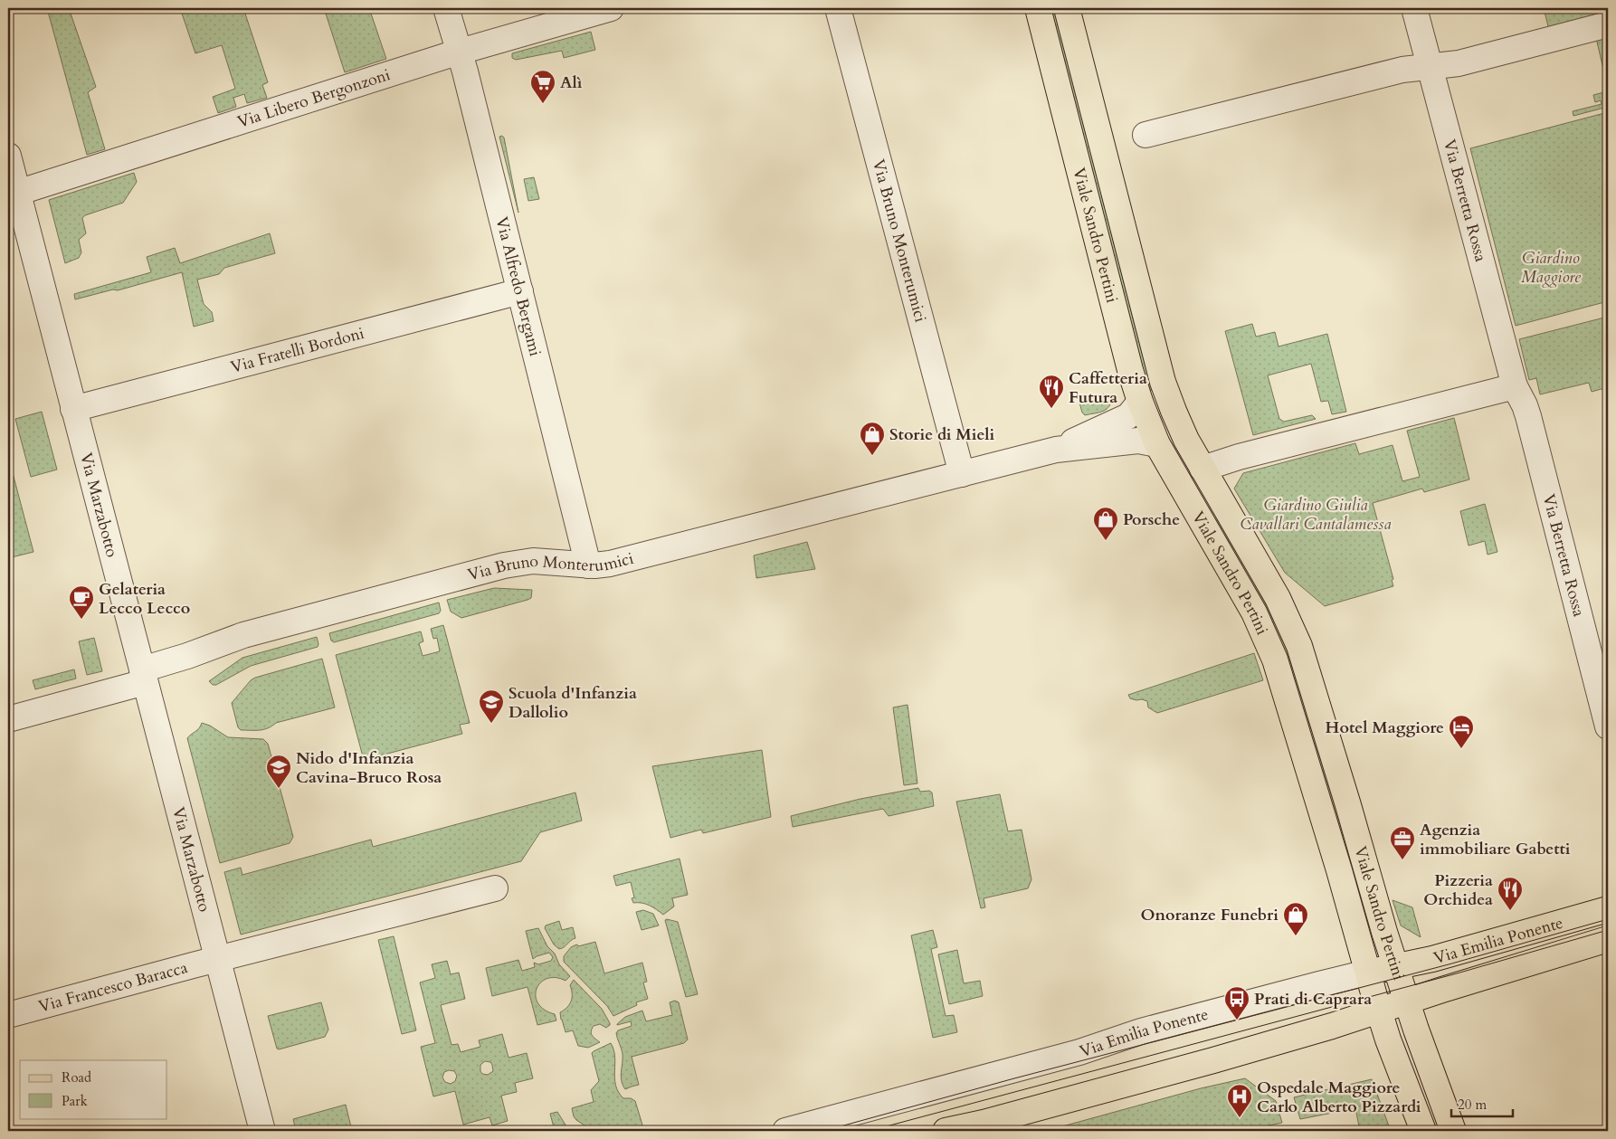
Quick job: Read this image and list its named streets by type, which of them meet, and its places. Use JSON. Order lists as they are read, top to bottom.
{
  "streets": {
    "main road": ["Viale Sandro Pertini", "Via Emilia Ponente"],
    "street": [
      "Via Libero Bergonzoni",
      "Via Berretta Rossa",
      "Via Bruno Monterumici",
      "Via Alfredo Bergami",
      "Via Fratelli Bordoni",
      "Via Marzabotto",
      "Via Francesco Baracca"
    ]
  },
  "crossings": [
    ["Via Libero Bergonzoni", "Via Alfredo Bergami"],
    ["Via Libero Bergonzoni", "Via Marzabotto"],
    ["Viale Sandro Pertini", "Via Bruno Monterumici"],
    ["Viale Sandro Pertini", "Via Emilia Ponente"],
    ["Via Bruno Monterumici", "Via Alfredo Bergami"],
    ["Via Bruno Monterumici", "Via Marzabotto"],
    ["Via Alfredo Bergami", "Via Fratelli Bordoni"],
    ["Via Fratelli Bordoni", "Via Marzabotto"],
    ["Via Marzabotto", "Via Francesco Baracca"]
  ],
  "parks": ["Giardino Maggiore", "Giardino Giulia Cavallari Cantalamessa"],
  "places": {
    "supermarket": ["Alì"],
    "restaurant": ["Caffetteria Futura", "Pizzeria Orchidea"],
    "shop": ["Storie di Mieli", "Porsche", "Onoranze Funebri"],
    "cafe": ["Gelateria Lecco Lecco"],
    "school or university": ["Scuola d'Infanzia Dallolio", "Nido d'Infanzia Cavina-Bruco Rosa"],
    "hotel": ["Hotel Maggiore"],
    "office": ["Agenzia immobiliare Gabetti"],
    "bus stop": ["Prati di Caprara"],
    "hospital": ["Ospedale Maggiore Carlo Alberto Pizzardi"]
  },
  "legend": ["Road", "Park"],
  "scale_bar": "20 m"
}
